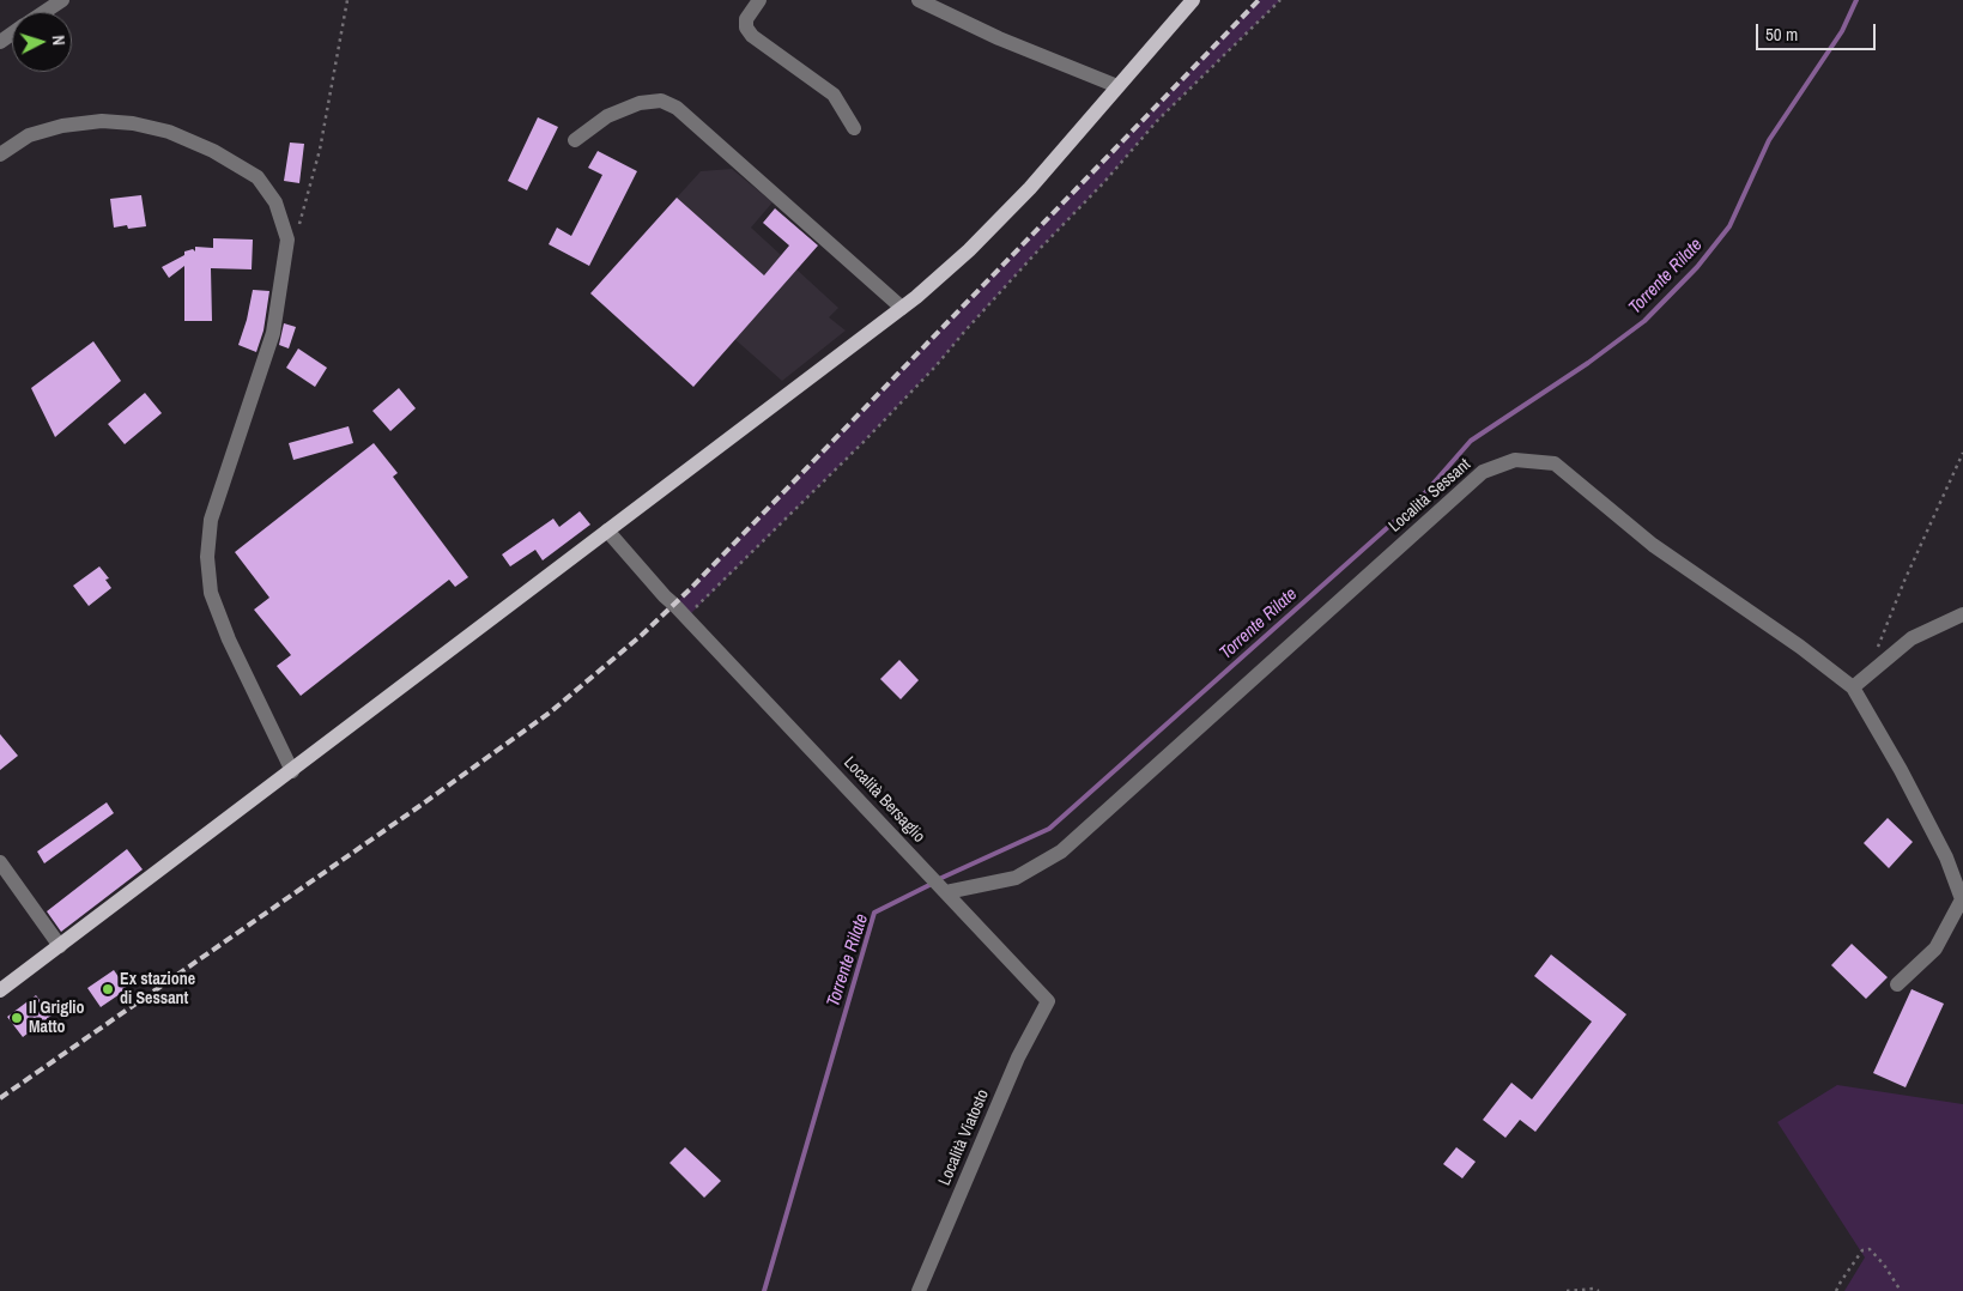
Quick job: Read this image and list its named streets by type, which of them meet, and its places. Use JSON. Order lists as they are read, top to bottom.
{
  "streets": {
    "street": ["Località Sessant", "Località Bersaglio", "Località Viatosto"]
  },
  "crossings": [
    ["Località Sessant", "Località Bersaglio"],
    ["Località Bersaglio", "Località Viatosto"]
  ],
  "water": ["Torrente Rilate"],
  "places": ["Ex stazione di Sessant", "Il Griglio Matto"],
  "scale_bar": "50 m",
  "north": "right"
}
